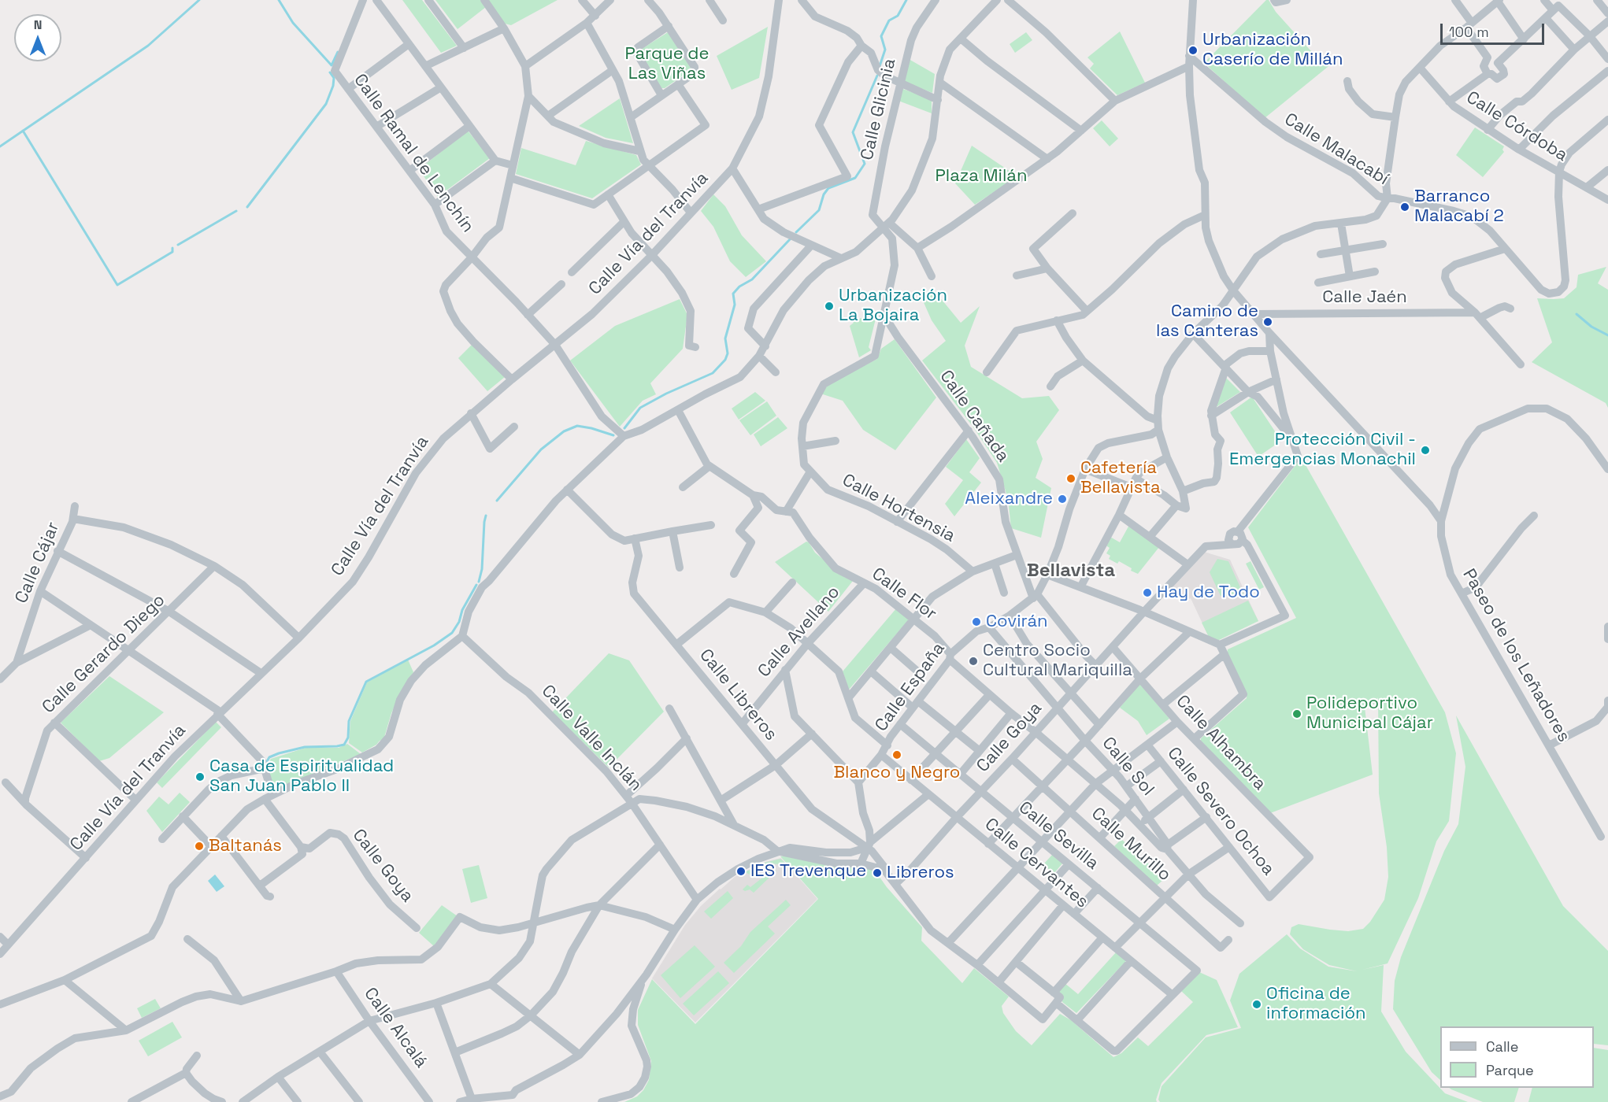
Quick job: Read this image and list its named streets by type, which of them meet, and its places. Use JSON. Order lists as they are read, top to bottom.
{
  "streets": {
    "street": [
      "Calle Glicinia",
      "Calle Córdoba",
      "Calle Malacabí",
      "Calle Ramal de Lenchín",
      "Calle Vía del Tranvía",
      "Calle Jaén",
      "Calle Cañada",
      "Calle Hortensia",
      "Calle Cájar",
      "Calle Flor",
      "Calle Avellano",
      "Calle Gerardo Diego",
      "Paseo de los Leñadores",
      "Calle España",
      "Calle Libreros",
      "Calle Goya",
      "Calle Valle Inclán",
      "Calle Alhambra",
      "Calle Sol",
      "Calle Severo Ochoa",
      "Calle Sevilla",
      "Calle Murillo",
      "Calle Cervantes",
      "Calle Alcalá"
    ]
  },
  "crossings": [
    ["Calle Glicinia", "Calle Hortensia"],
    ["Calle Córdoba", "Calle Malacabí"],
    ["Calle Ramal de Lenchín", "Calle Vía del Tranvía"],
    ["Calle Cañada", "Calle Hortensia"],
    ["Calle Cañada", "Calle España"],
    ["Calle Cañada", "Calle Goya"],
    ["Calle Flor", "Calle Avellano"],
    ["Calle Flor", "Calle España"],
    ["Calle Flor", "Calle Goya"],
    ["Calle Flor", "Calle Sol"],
    ["Calle Avellano", "Calle Libreros"],
    ["Calle España", "Calle Sol"],
    ["Calle España", "Calle Sevilla"],
    ["Calle España", "Calle Cervantes"],
    ["Calle Libreros", "Calle Goya"],
    ["Calle Goya", "Calle Alhambra"],
    ["Calle Goya", "Calle Sol"],
    ["Calle Goya", "Calle Sevilla"],
    ["Calle Goya", "Calle Murillo"],
    ["Calle Goya", "Calle Cervantes"],
    ["Calle Alhambra", "Calle Severo Ochoa"],
    ["Calle Sevilla", "Calle Cervantes"]
  ],
  "districts": ["Bellavista"],
  "parks": ["Parque de Las Viñas", "Plaza Milán"],
  "places": [
    "Urbanización Caserío de Millán",
    "Barranco Malacabí 2",
    "Urbanización La Bojaira",
    "Camino de las Canteras",
    "Protección Civil - Emergencias Monachil",
    "Cafetería Bellavista",
    "Aleixandre",
    "Hay de Todo",
    "Covirán",
    "Centro Socio Cultural Mariquilla",
    "Polideportivo Municipal Cájar",
    "Blanco y Negro",
    "Casa de Espiritualidad San Juan Pablo II",
    "Baltanás",
    "IES Trevenque",
    "Libreros",
    "Oficina de información"
  ],
  "legend": ["Calle", "Parque"],
  "scale_bar": "100 m",
  "north": "top"
}
